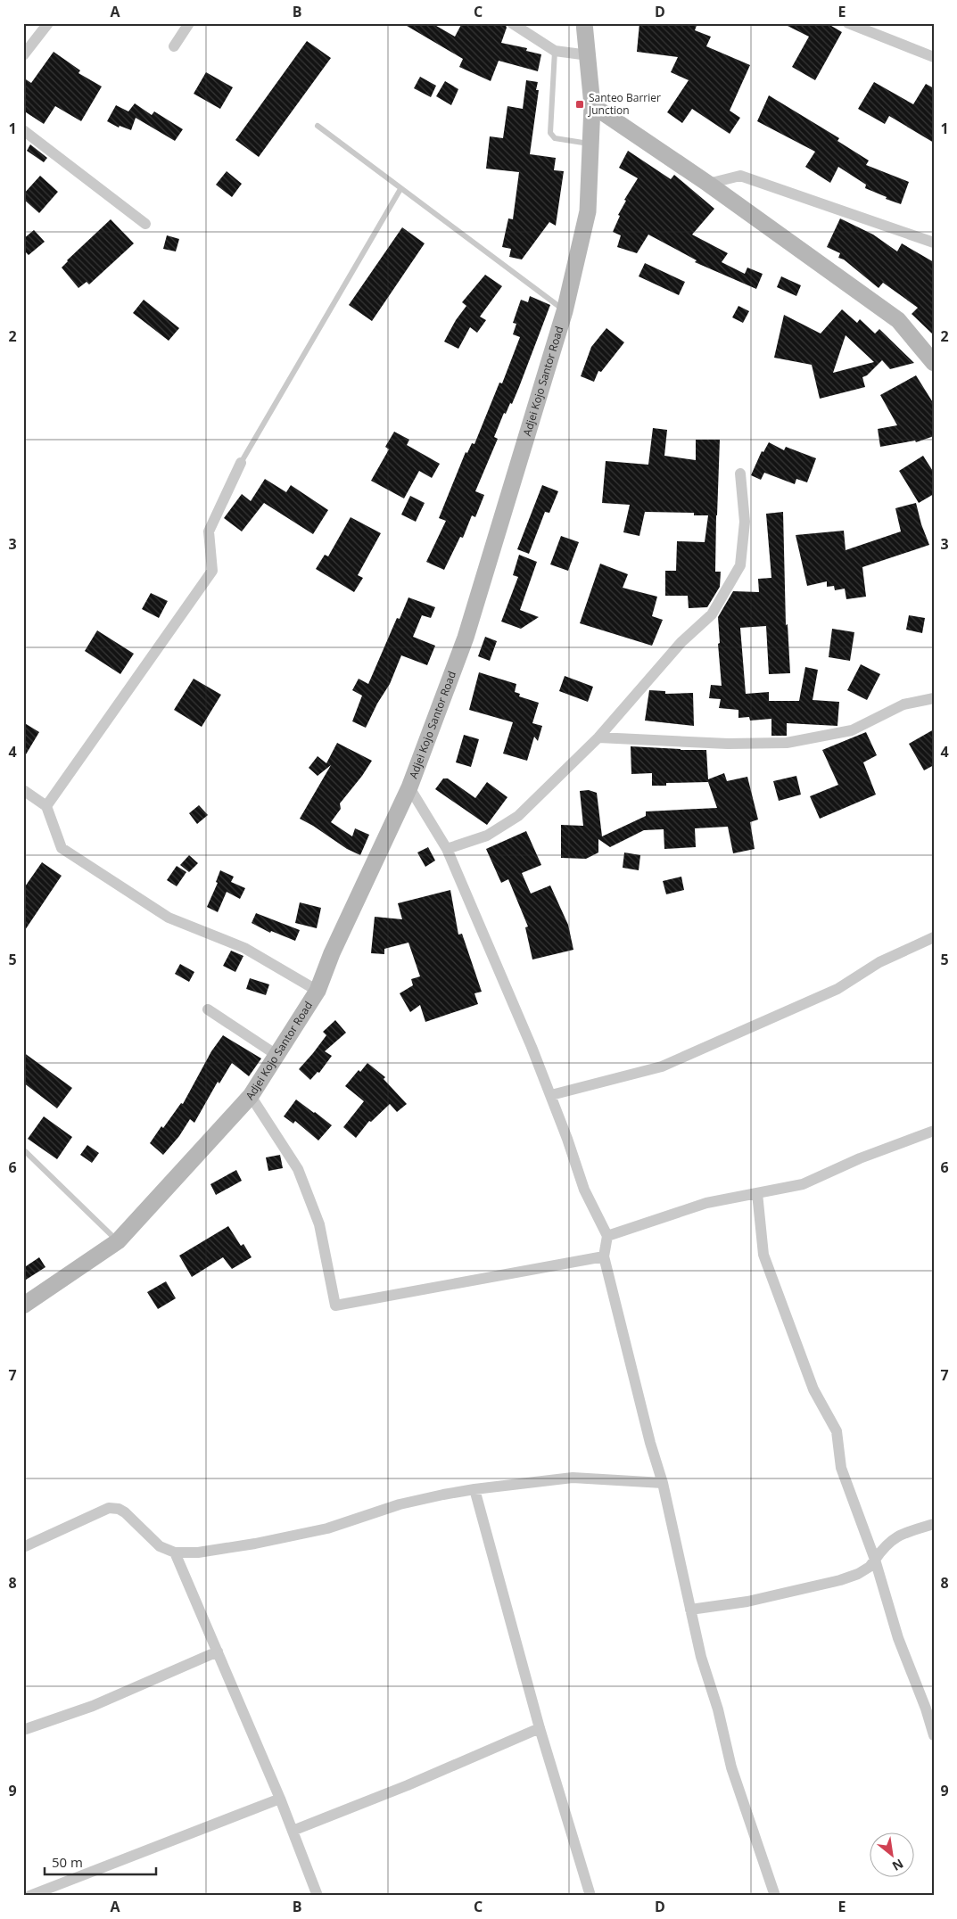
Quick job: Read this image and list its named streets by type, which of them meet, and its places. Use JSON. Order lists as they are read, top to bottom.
{
  "streets": {
    "street": ["Adjei Kojo Santor Road"]
  },
  "places": {
    "transit": ["Santeo Barrier Junction"]
  },
  "scale_bar": "50 m",
  "north": "bottom right",
  "grid": {
    "columns": [
      "A",
      "B",
      "C",
      "D",
      "E"
    ],
    "rows": [
      "1",
      "2",
      "3",
      "4",
      "5",
      "6",
      "7",
      "8",
      "9"
    ]
  }
}
